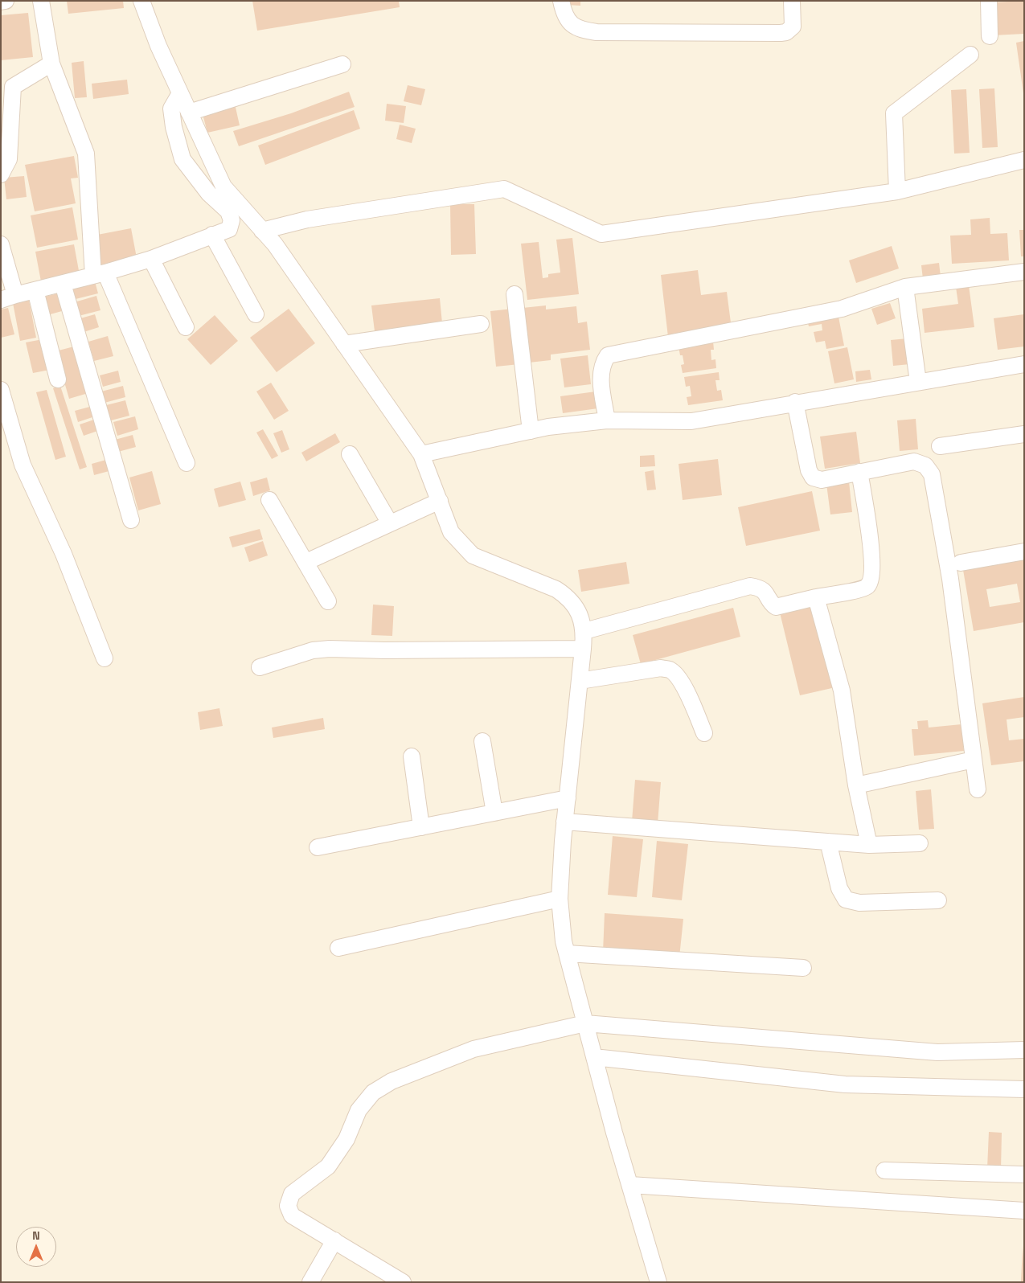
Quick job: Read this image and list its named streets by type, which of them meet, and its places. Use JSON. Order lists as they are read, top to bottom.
{
  "north": "top"
}
